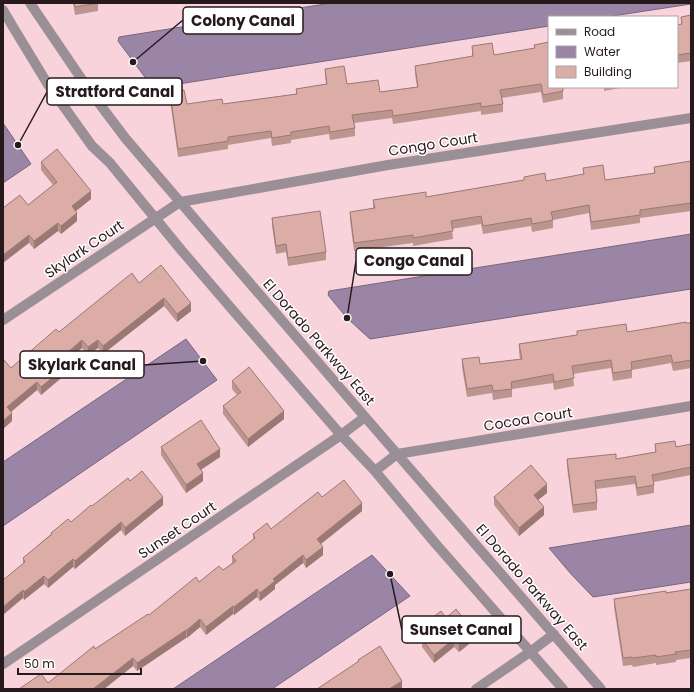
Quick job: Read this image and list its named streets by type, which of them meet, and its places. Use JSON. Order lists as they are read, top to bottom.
{
  "streets": {
    "street": [
      "Congo Court",
      "Skylark Court",
      "El Dorado Parkway East",
      "Cocoa Court",
      "Sunset Court"
    ]
  },
  "crossings": [
    ["Congo Court", "Skylark Court"],
    ["Congo Court", "El Dorado Parkway East"],
    ["Skylark Court", "El Dorado Parkway East"],
    ["El Dorado Parkway East", "Cocoa Court"],
    ["El Dorado Parkway East", "Sunset Court"]
  ],
  "places": [
    "Colony Canal",
    "Stratford Canal",
    "Congo Canal",
    "Skylark Canal",
    "Sunset Canal"
  ],
  "legend": ["Road", "Water", "Building"],
  "scale_bar": "50 m"
}
